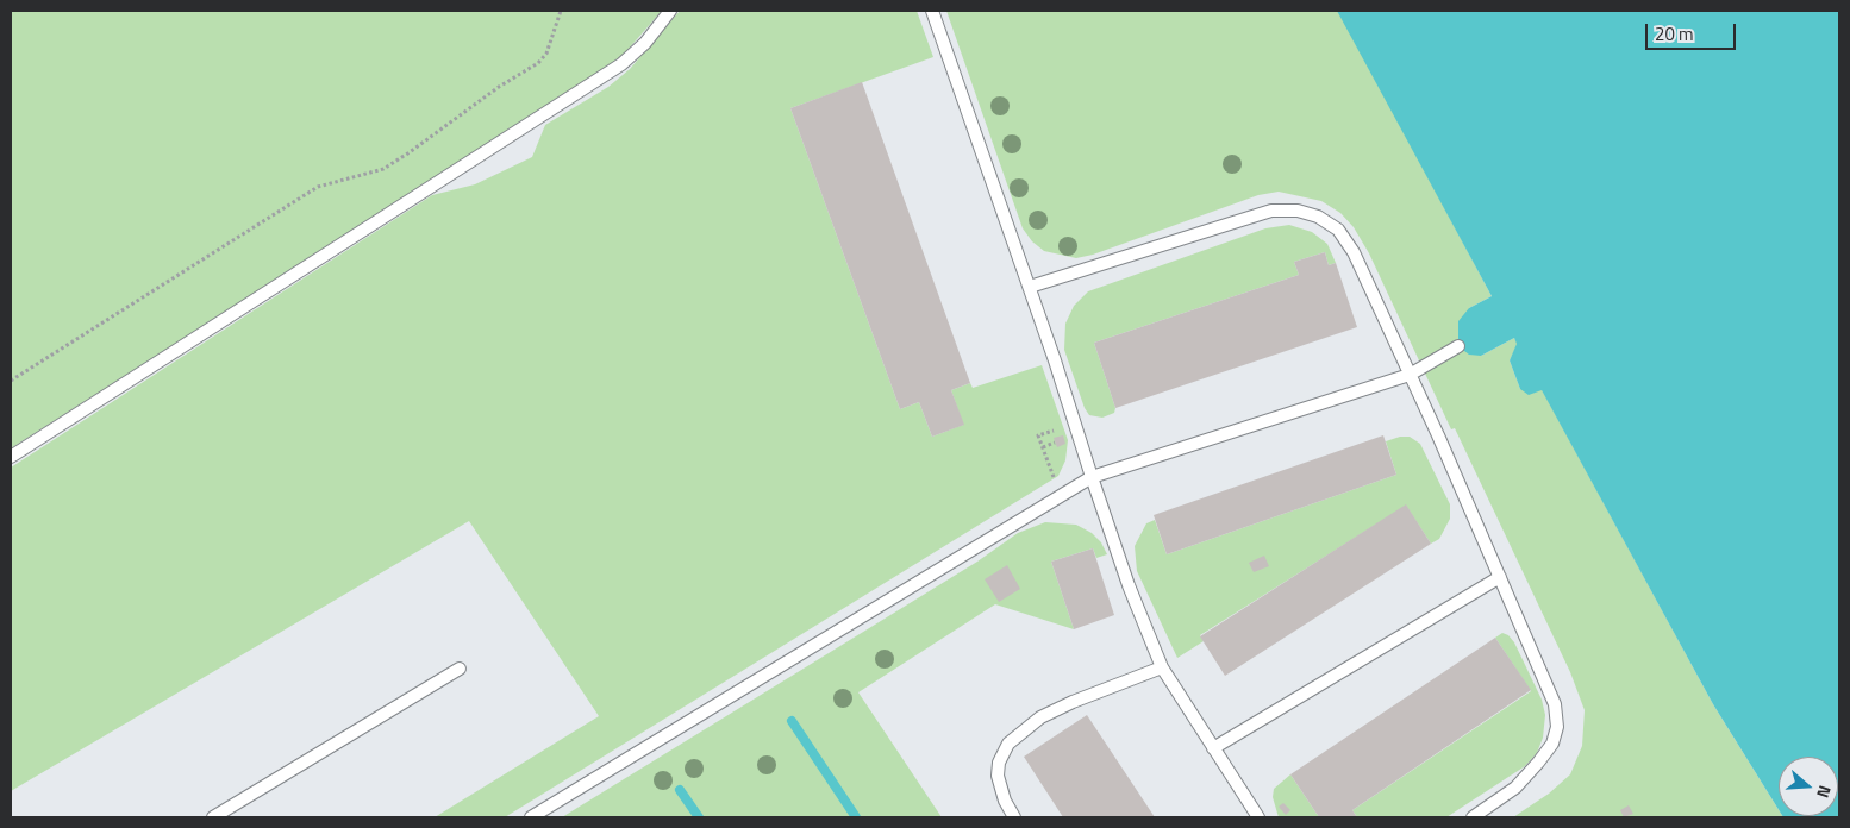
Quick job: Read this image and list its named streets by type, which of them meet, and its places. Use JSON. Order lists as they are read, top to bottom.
{
  "scale_bar": "20 m",
  "north": "right"
}
